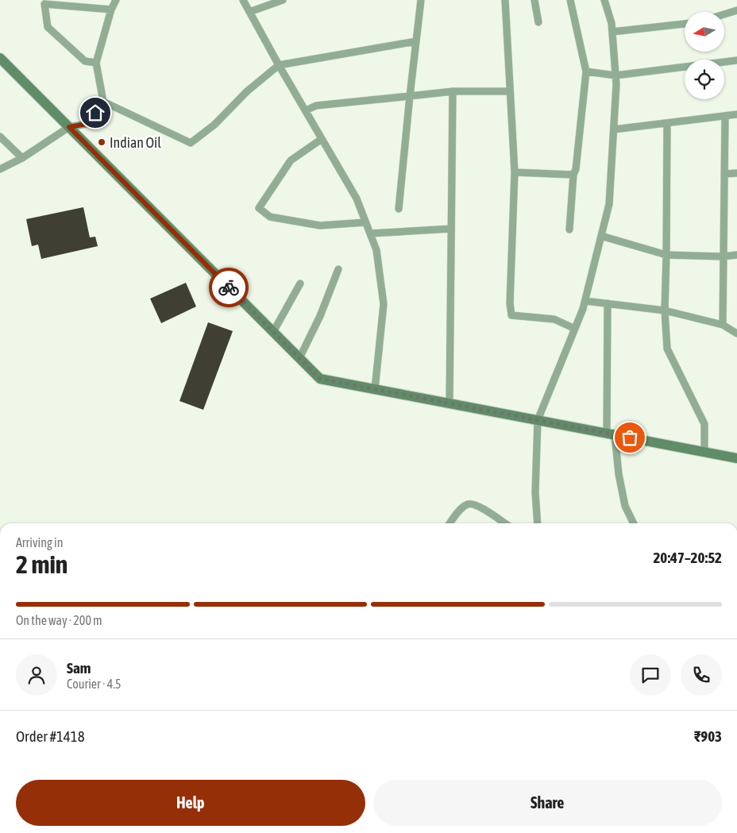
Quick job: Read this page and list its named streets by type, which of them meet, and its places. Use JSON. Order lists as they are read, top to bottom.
{
  "places": ["Indian Oil"],
  "north": "left",
  "page": {
    "heading": ["2 min", "Arriving in", "20:47–20:52"],
    "panel": [
      "Sam",
      "Courier · 4.5",
      "Order #1418",
      "₹903"
    ],
    "bar": "On the way · 200 m",
    "buttons": ["Help", "Share"]
  }
}
